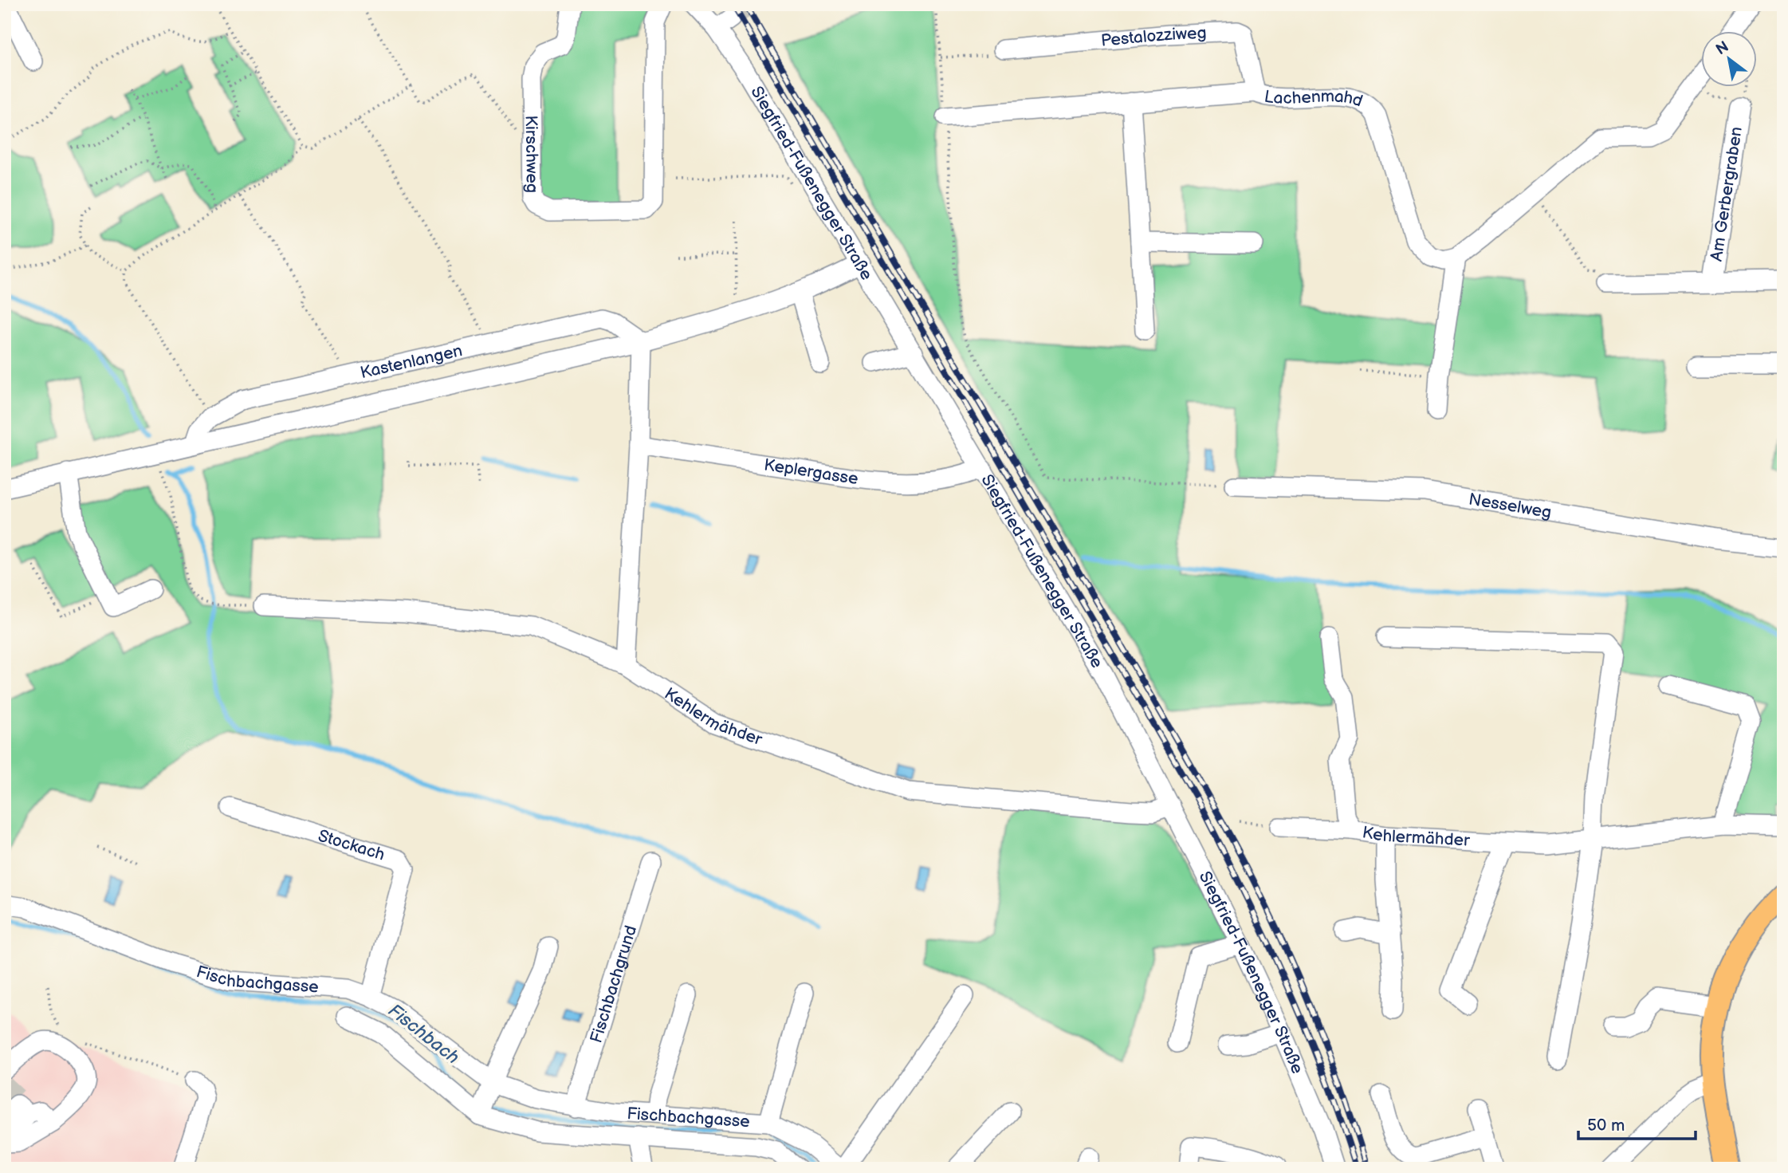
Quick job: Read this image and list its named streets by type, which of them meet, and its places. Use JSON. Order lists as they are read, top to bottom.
{
  "streets": {
    "street": [
      "Pestalozziweg",
      "Lachenmahd",
      "Kirschweg",
      "Siegfried-Fußenegger Straße",
      "Am Gerbergraben",
      "Kastenlangen",
      "Keplergasse",
      "Nesselweg",
      "Kehlermähder",
      "Stockach",
      "Fischbachgasse",
      "Fischbachgrund"
    ]
  },
  "crossings": [
    ["Pestalozziweg", "Lachenmahd"],
    ["Siegfried-Fußenegger Straße", "Kastenlangen"],
    ["Siegfried-Fußenegger Straße", "Keplergasse"],
    ["Siegfried-Fußenegger Straße", "Kehlermähder"],
    ["Stockach", "Fischbachgasse"],
    ["Fischbachgasse", "Fischbachgrund"]
  ],
  "water": ["Fischbach"],
  "scale_bar": "50 m",
  "north": "top left"
}
